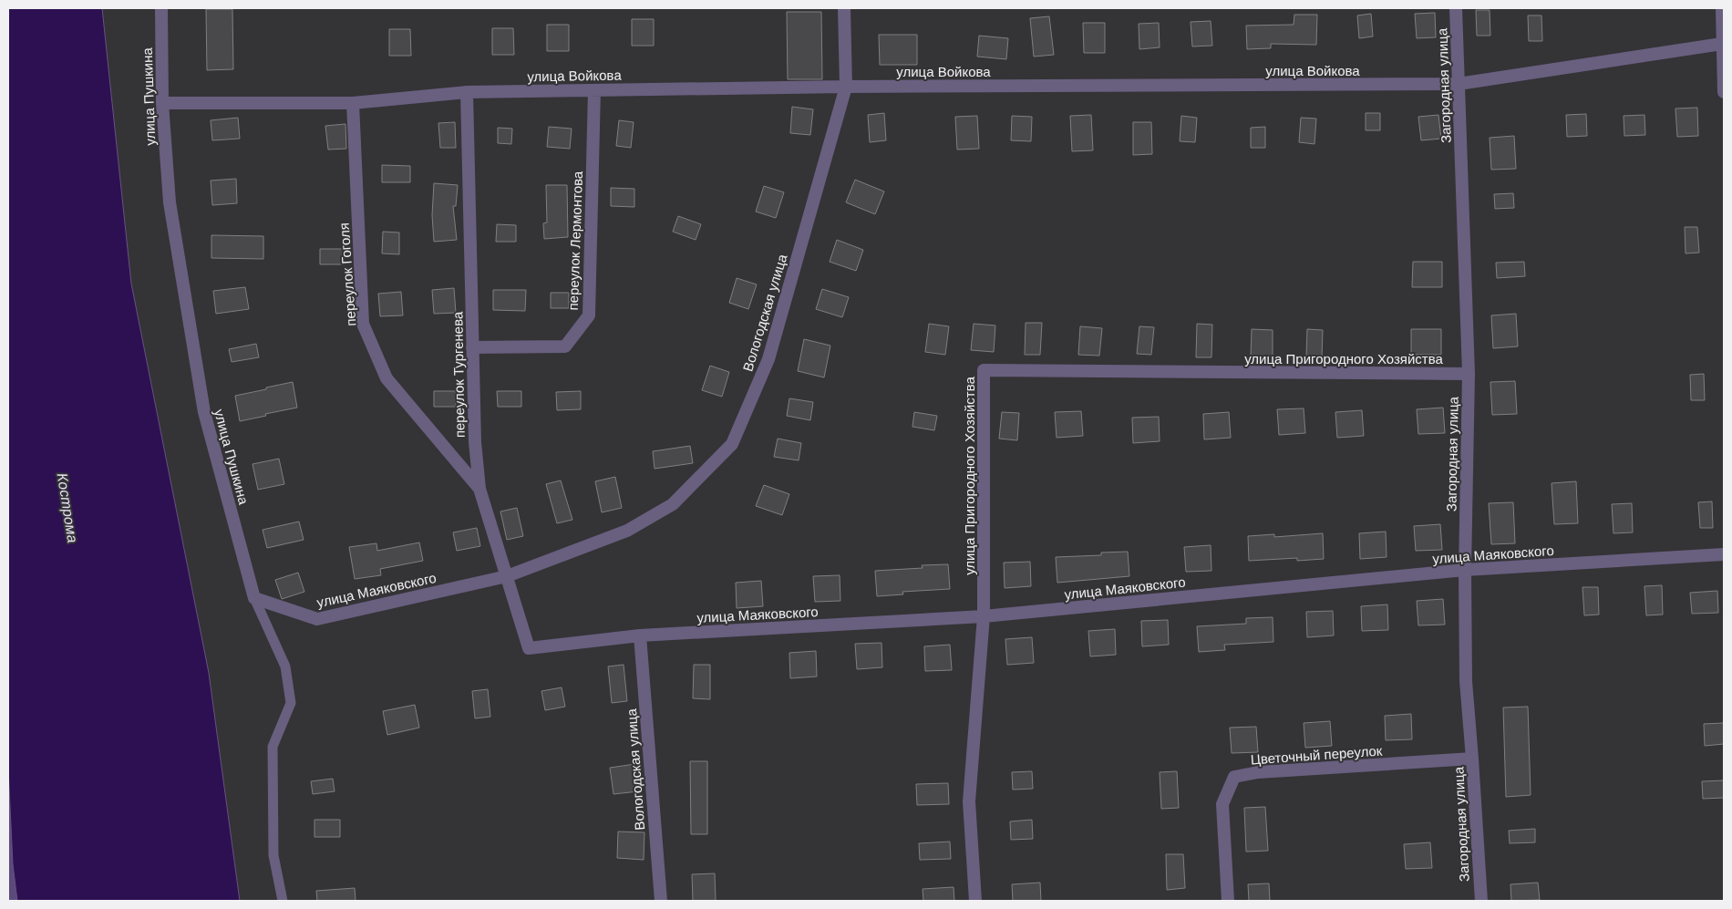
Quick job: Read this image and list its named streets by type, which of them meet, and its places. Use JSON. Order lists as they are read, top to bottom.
{
  "streets": {
    "street": [
      "улица Войкова",
      "Загородная улица",
      "улица Пушкина",
      "переулок Лермонтова",
      "переулок Гоголя",
      "Вологодская улица",
      "улица Пригородного Хозяйства",
      "переулок Тургенева",
      "улица Маяковского",
      "Цветочный переулок"
    ]
  },
  "crossings": [
    ["улица Войкова", "Загородная улица"],
    ["улица Войкова", "улица Пушкина"],
    ["улица Войкова", "переулок Лермонтова"],
    ["улица Войкова", "переулок Гоголя"],
    ["улица Войкова", "Вологодская улица"],
    ["улица Войкова", "переулок Тургенева"],
    ["Загородная улица", "улица Пригородного Хозяйства"],
    ["Загородная улица", "улица Маяковского"],
    ["Загородная улица", "Цветочный переулок"],
    ["улица Пушкина", "улица Маяковского"],
    ["переулок Лермонтова", "переулок Тургенева"],
    ["переулок Гоголя", "переулок Тургенева"],
    ["Вологодская улица", "переулок Тургенева"],
    ["Вологодская улица", "улица Маяковского"],
    ["улица Пригородного Хозяйства", "улица Маяковского"],
    ["переулок Тургенева", "улица Маяковского"]
  ],
  "water": ["Кострома"]
}
